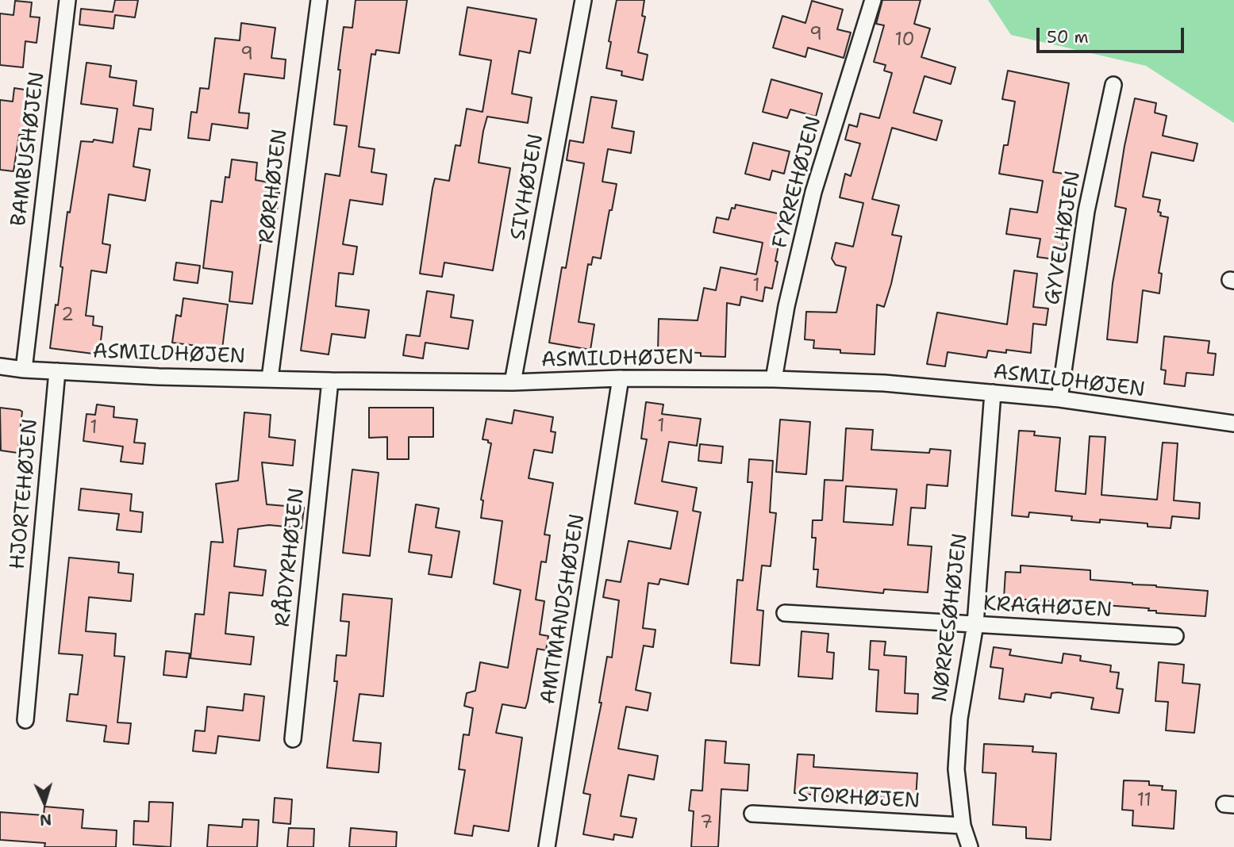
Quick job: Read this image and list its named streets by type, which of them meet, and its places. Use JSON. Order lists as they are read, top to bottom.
{
  "streets": {
    "street": [
      "BAMBUSHØJEN",
      "FYRREHØJEN",
      "RØRHØJEN",
      "SIVHØJEN",
      "GYVELHØJEN",
      "ASMILDHØJEN",
      "HJORTEHØJEN",
      "RÅDYRHØJEN",
      "KRAGHØJEN",
      "AMTMANDSHØJEN",
      "NØRRESØHØJEN",
      "STORHØJEN"
    ]
  },
  "crossings": [
    ["BAMBUSHØJEN", "ASMILDHØJEN"],
    ["FYRREHØJEN", "ASMILDHØJEN"],
    ["RØRHØJEN", "ASMILDHØJEN"],
    ["SIVHØJEN", "ASMILDHØJEN"],
    ["GYVELHØJEN", "ASMILDHØJEN"],
    ["ASMILDHØJEN", "HJORTEHØJEN"],
    ["ASMILDHØJEN", "RÅDYRHØJEN"],
    ["ASMILDHØJEN", "AMTMANDSHØJEN"],
    ["ASMILDHØJEN", "NØRRESØHØJEN"],
    ["KRAGHØJEN", "NØRRESØHØJEN"],
    ["NØRRESØHØJEN", "STORHØJEN"]
  ],
  "house_numbers": [
    "9",
    "10",
    "9",
    "1",
    "2",
    "1",
    "1",
    "11",
    "7"
  ],
  "scale_bar": "50 m",
  "north": "bottom"
}
